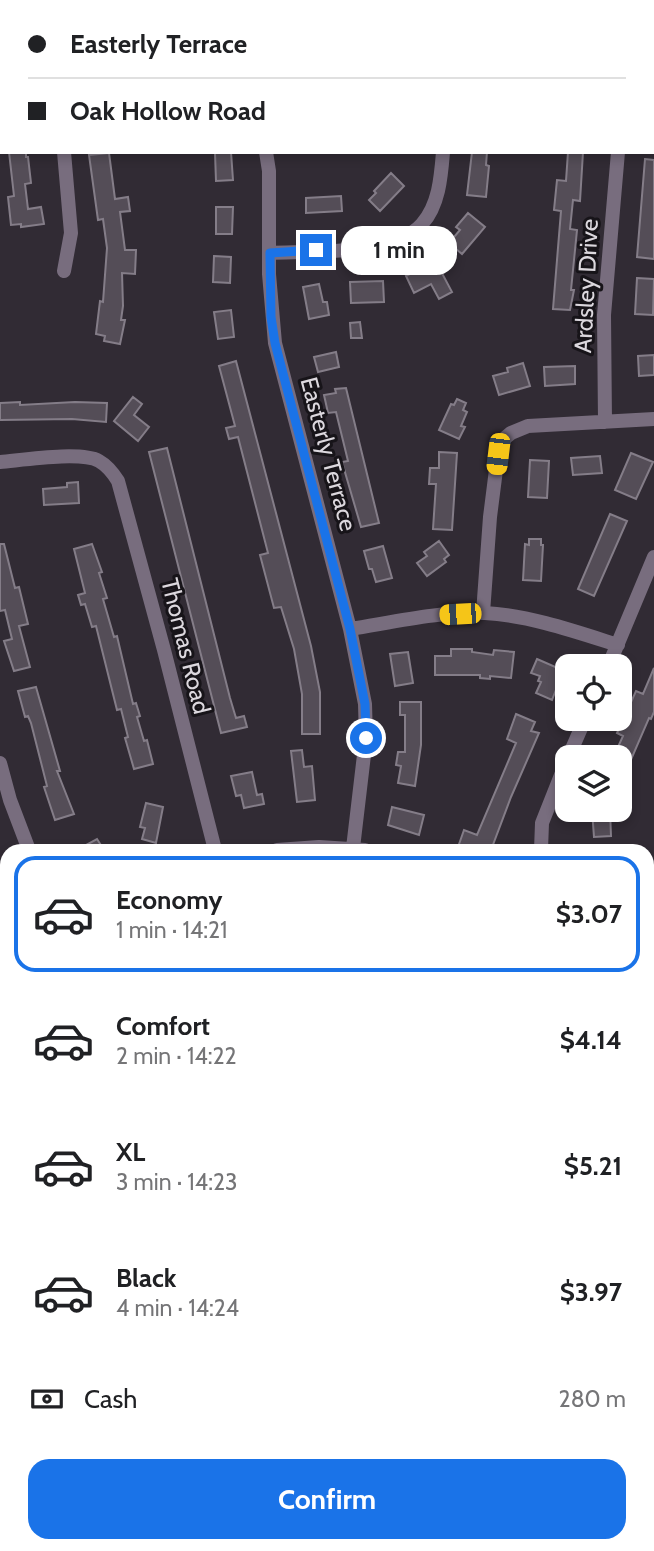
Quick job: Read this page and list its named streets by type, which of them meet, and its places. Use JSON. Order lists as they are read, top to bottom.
{
  "streets": {
    "street": ["Ardsley Drive", "Easterly Terrace", "Thomas Road"]
  },
  "page": {
    "banner": ["Easterly Terrace", "Oak Hollow Road"],
    "bubble": "1 min",
    "list": [
      {
        "name": "Economy",
        "note": "1 min · 14:21",
        "value": "$3.07"
      },
      {
        "name": "Comfort",
        "note": "2 min · 14:22",
        "value": "$4.14"
      },
      {
        "name": "XL",
        "note": "3 min · 14:23",
        "value": "$5.21"
      },
      {
        "name": "Black",
        "note": "4 min · 14:24",
        "value": "$3.97"
      }
    ],
    "pay": ["Cash", "280 m"],
    "buttons": "Confirm"
  }
}
